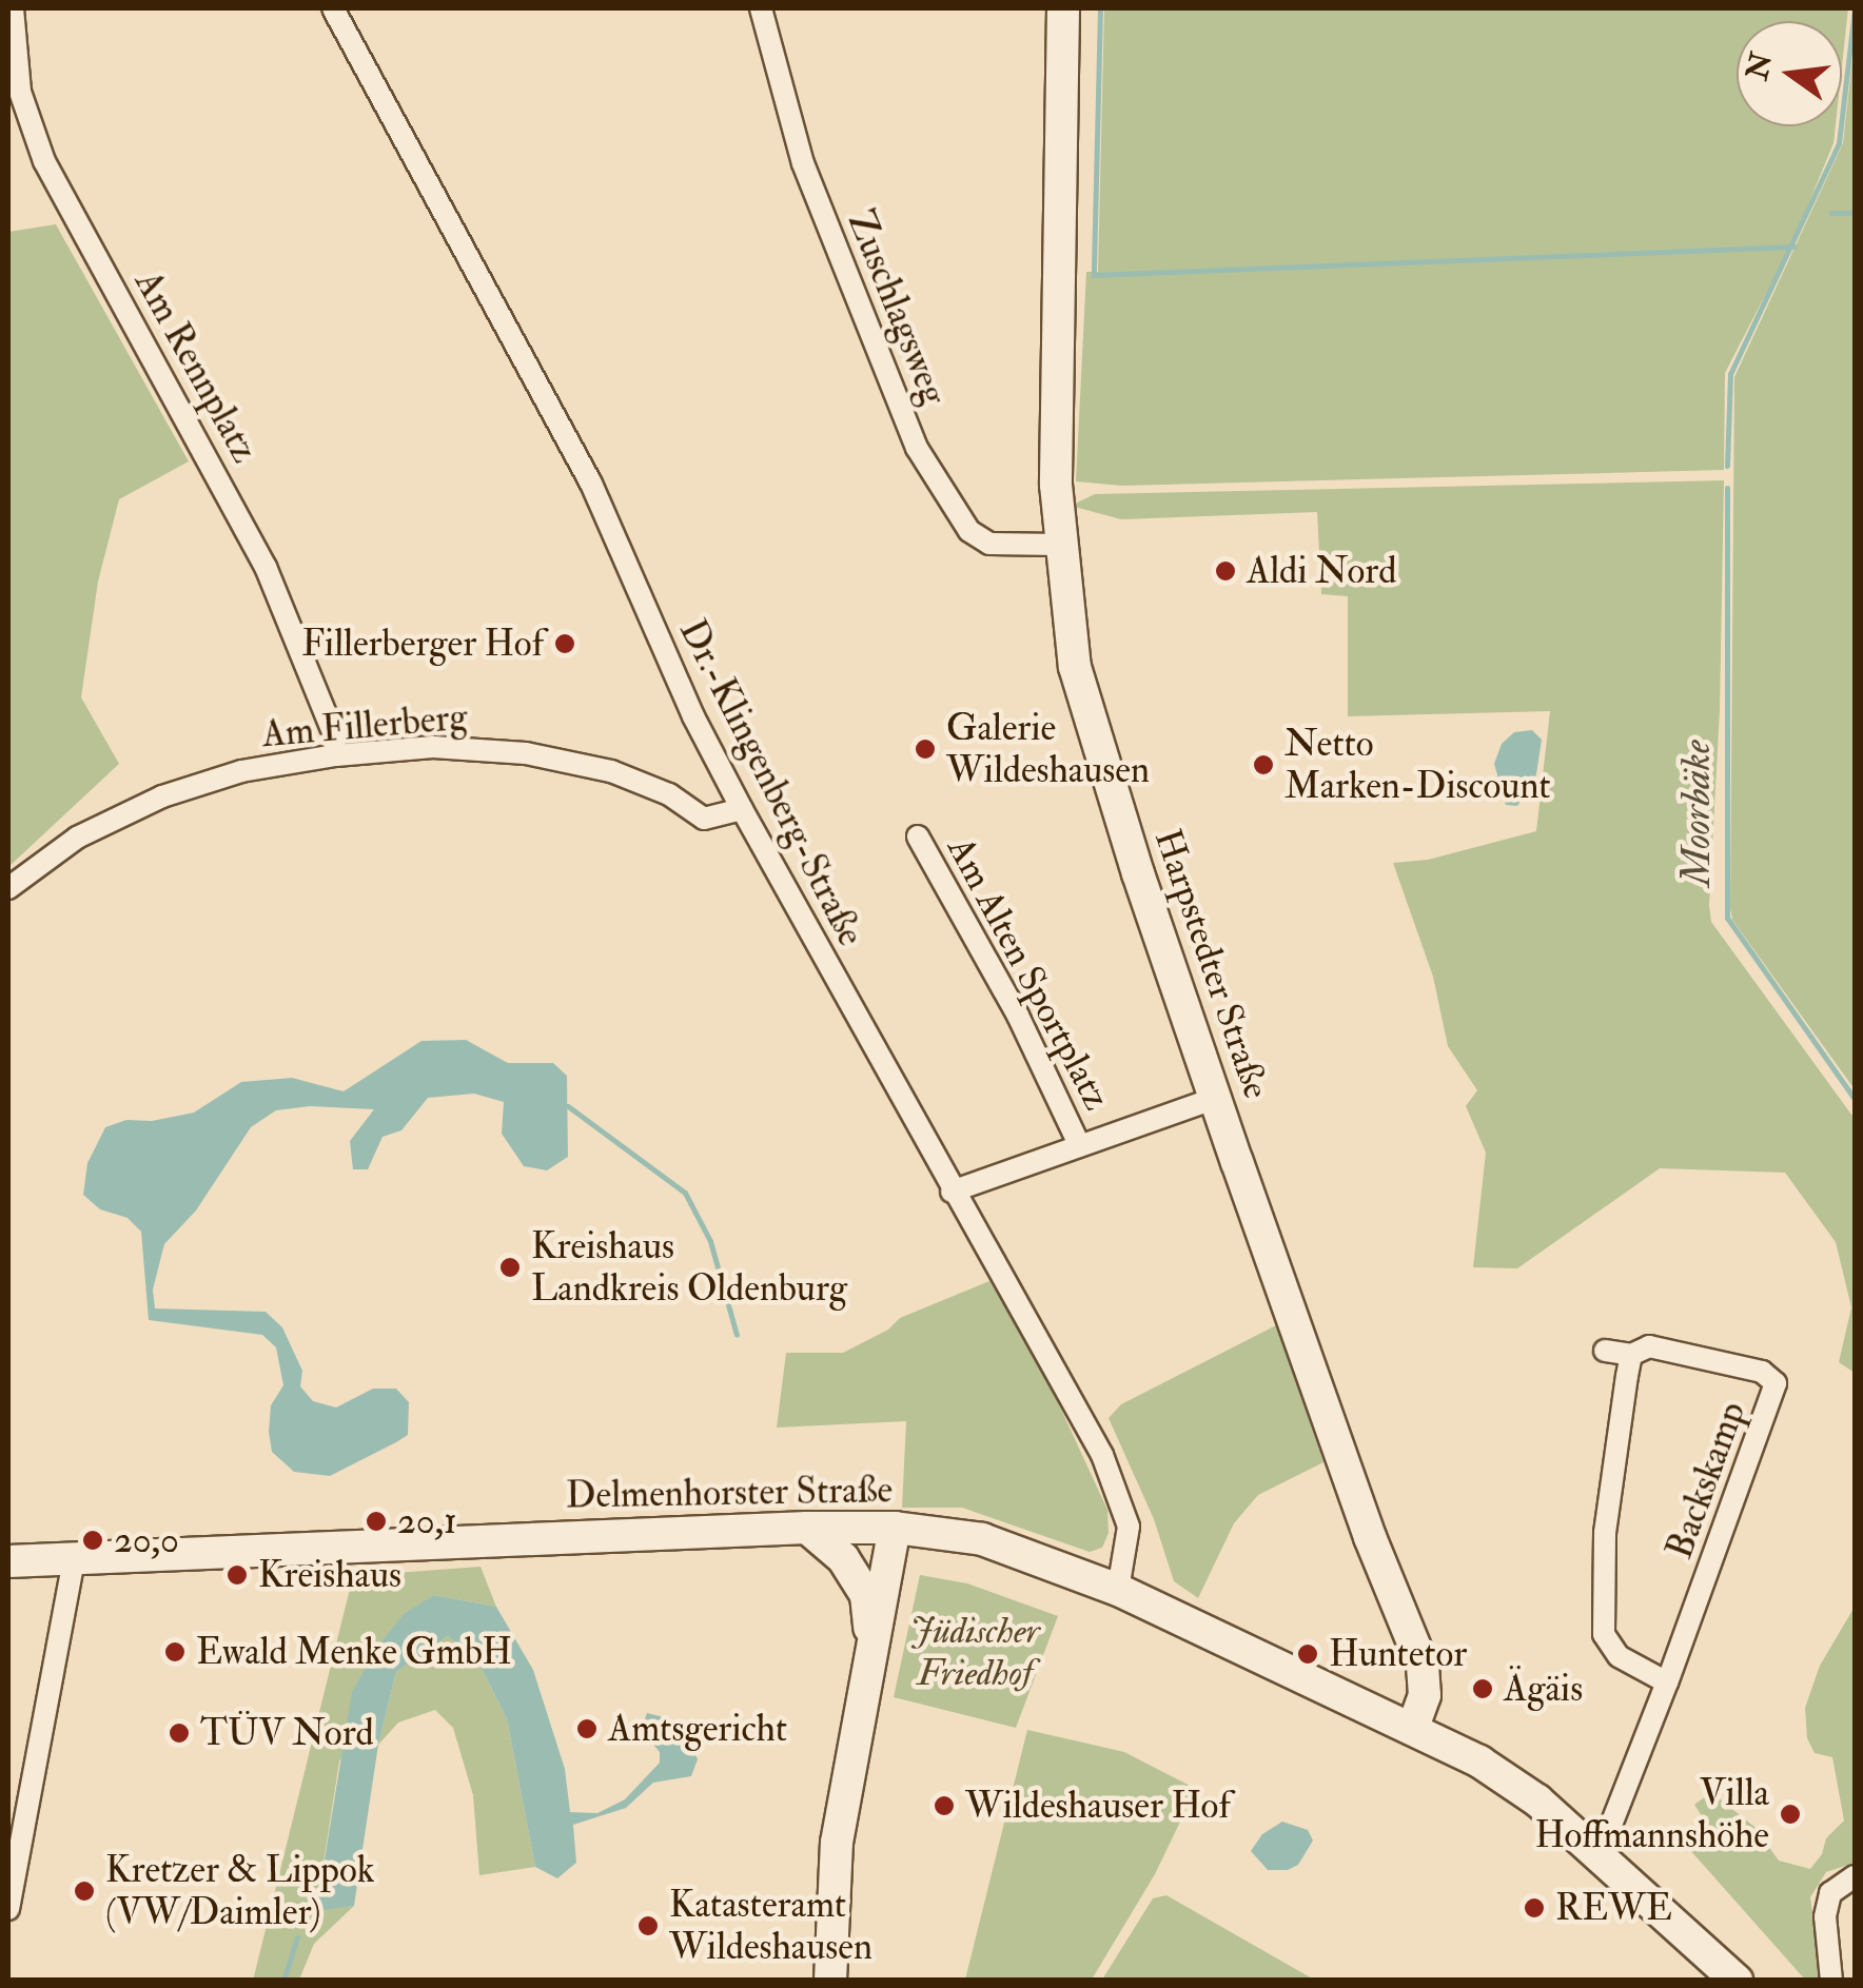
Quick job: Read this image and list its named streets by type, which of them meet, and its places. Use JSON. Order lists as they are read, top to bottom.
{
  "streets": {
    "main road": ["Harpstedter Straße", "Delmenhorster Straße"],
    "street": [
      "Zuschlagsweg",
      "Am Rennplatz",
      "Am Fillerberg",
      "Dr.-Klingenberg-Straße",
      "Am Alten Sportplatz",
      "Backskamp"
    ]
  },
  "crossings": [
    ["Zuschlagsweg", "Harpstedter Straße"],
    ["Am Rennplatz", "Am Fillerberg"],
    ["Am Fillerberg", "Dr.-Klingenberg-Straße"],
    ["Dr.-Klingenberg-Straße", "Am Alten Sportplatz"],
    ["Dr.-Klingenberg-Straße", "Delmenhorster Straße"],
    ["Harpstedter Straße", "Am Alten Sportplatz"],
    ["Harpstedter Straße", "Delmenhorster Straße"]
  ],
  "water": ["Moorbäke"],
  "parks": ["Jüdischer Friedhof"],
  "places": [
    "Aldi Nord",
    "Fillerberger Hof",
    "Galerie Wildeshausen",
    "Netto Marken-Discount",
    "Kreishaus Landkreis Oldenburg",
    "20,1",
    "20,0",
    "Kreishaus",
    "Ewald Menke GmbH",
    "Huntetor",
    "Ägäis",
    "Amtsgericht",
    "TÜV Nord",
    "Wildeshauser Hof",
    "Villa Hoffmannshöhe",
    "Kretzer & Lippok (VW/Daimler)",
    "REWE",
    "Katasteramt Wildeshausen"
  ],
  "north": "left"
}
